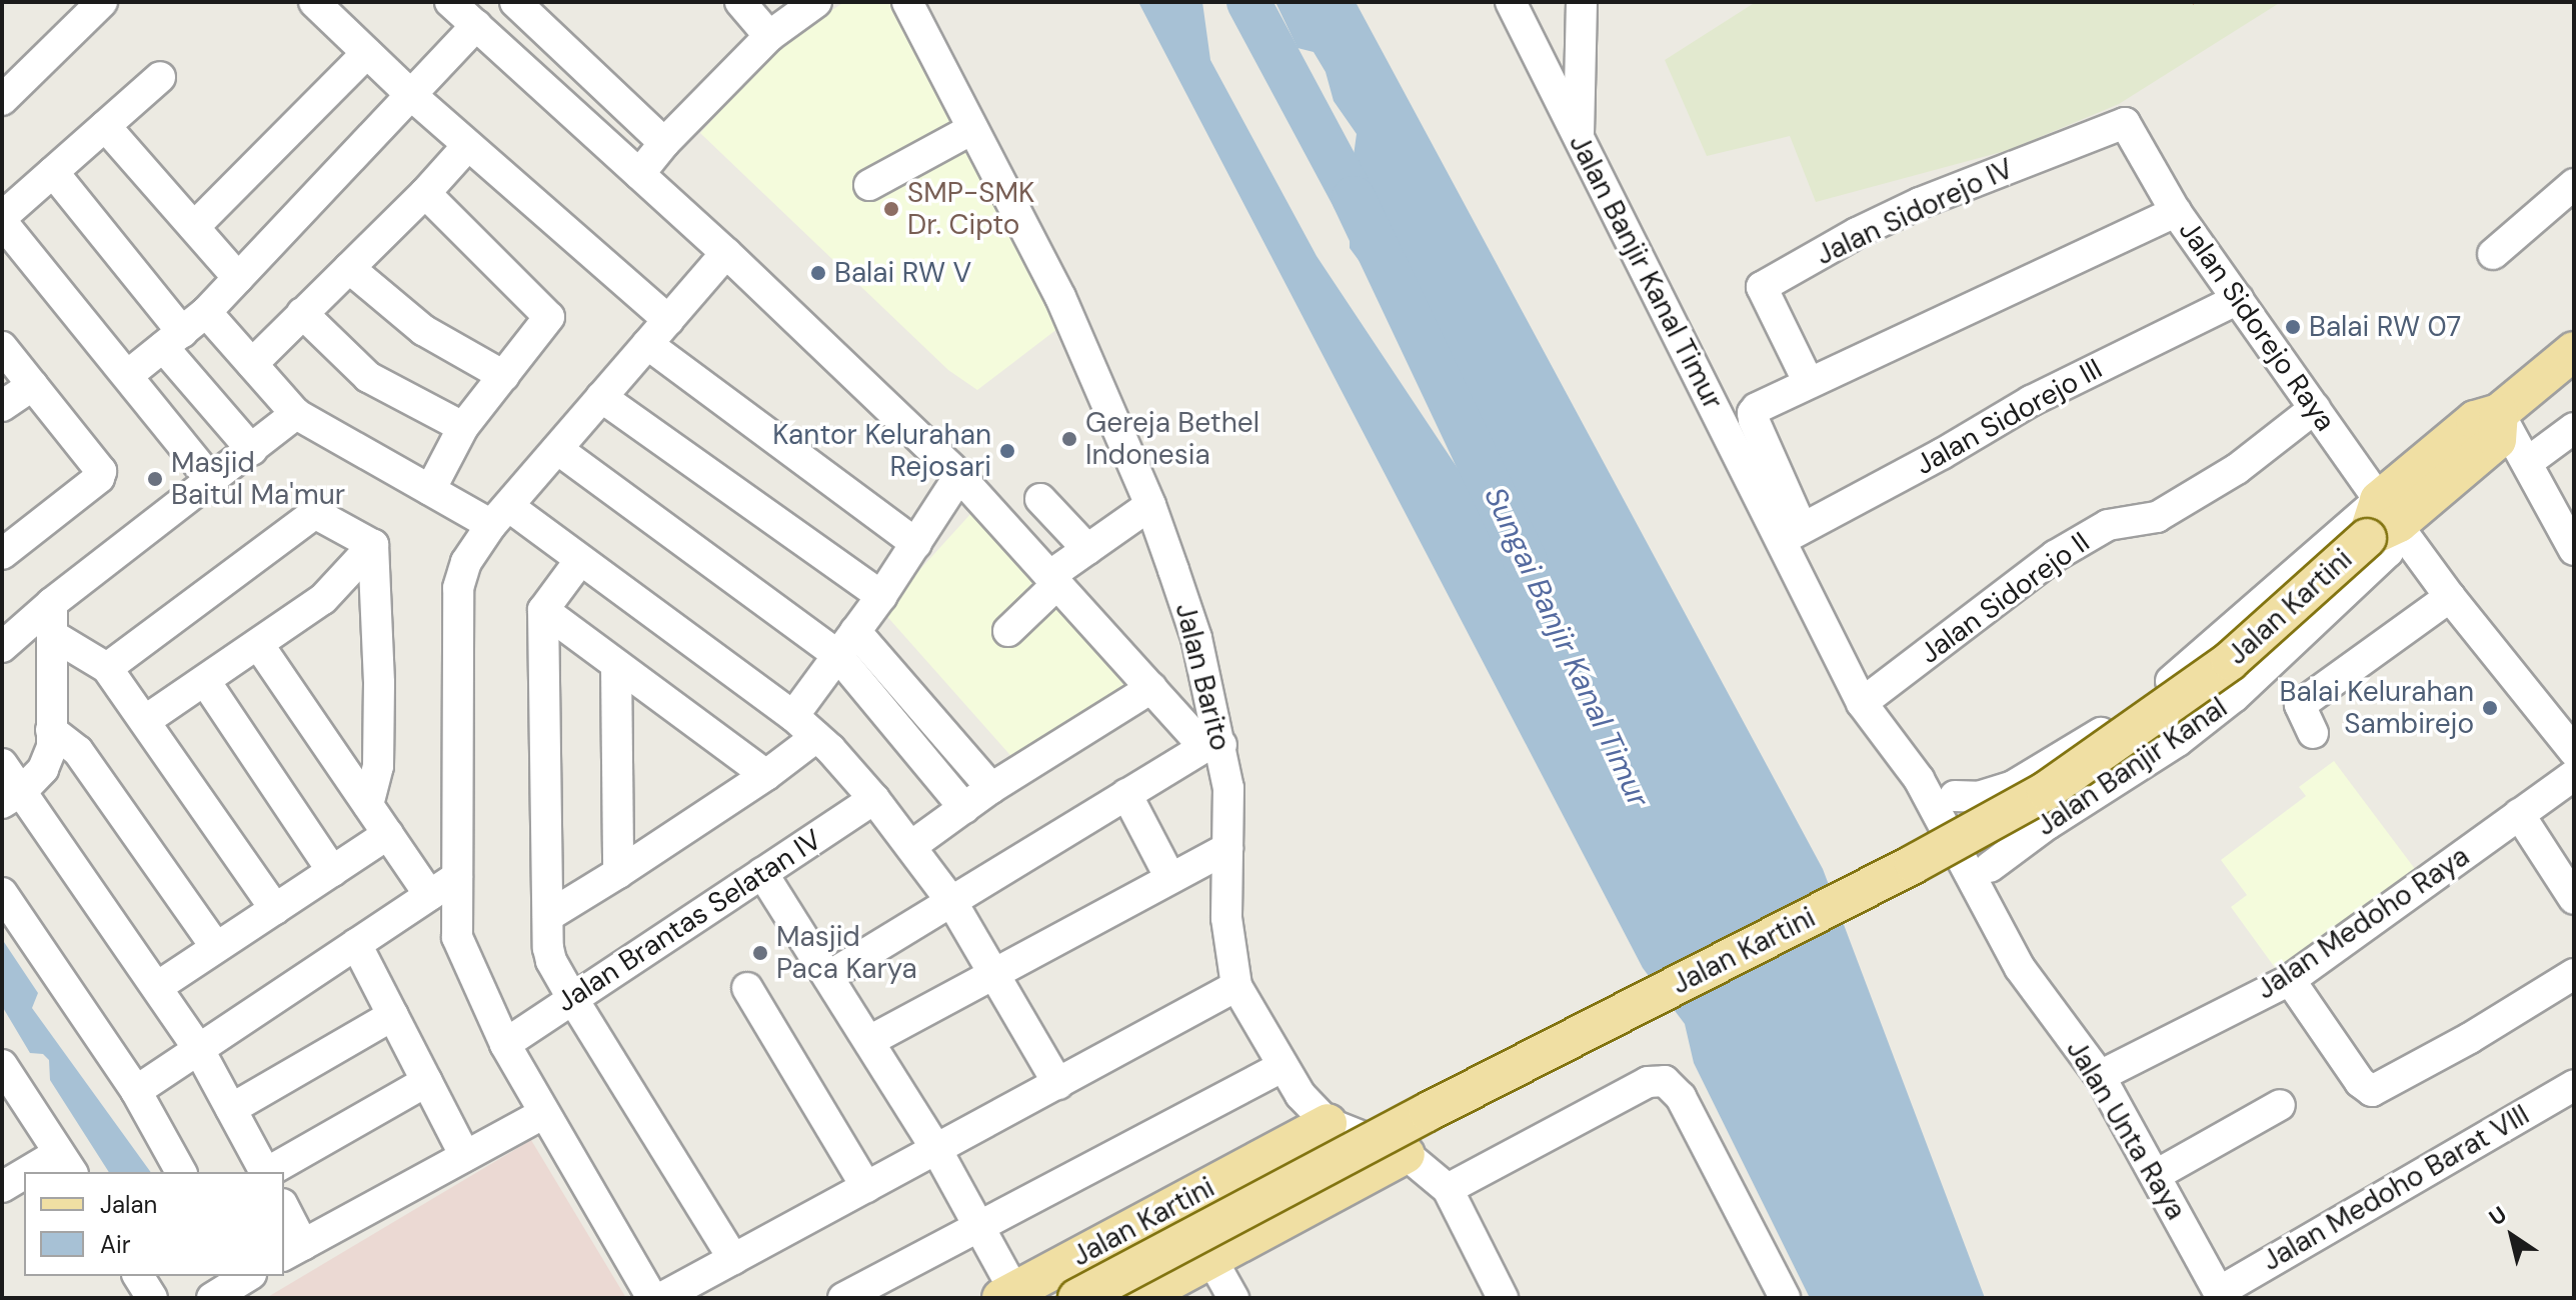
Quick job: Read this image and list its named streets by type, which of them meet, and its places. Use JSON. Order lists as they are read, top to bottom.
{
  "streets": {
    "main road": ["Jalan Kartini"],
    "street": [
      "Jalan Sidorejo IV",
      "Jalan Banjir Kanal Timur",
      "Jalan Sidorejo Raya",
      "Jalan Sidorejo III",
      "Jalan Sidorejo II",
      "Jalan Barito",
      "Jalan Banjir Kanal",
      "Jalan Brantas Selatan IV",
      "Jalan Medoho Raya",
      "Jalan Unta Raya",
      "Jalan Medoho Barat VIII"
    ]
  },
  "crossings": [
    ["Jalan Sidorejo IV", "Jalan Sidorejo Raya"],
    ["Jalan Banjir Kanal Timur", "Jalan Sidorejo III"],
    ["Jalan Sidorejo Raya", "Jalan Sidorejo III"],
    ["Jalan Sidorejo Raya", "Jalan Sidorejo II"],
    ["Jalan Sidorejo Raya", "Jalan Kartini"],
    ["Jalan Sidorejo Raya", "Jalan Banjir Kanal"],
    ["Jalan Kartini", "Jalan Barito"],
    ["Jalan Kartini", "Jalan Banjir Kanal"],
    ["Jalan Medoho Raya", "Jalan Unta Raya"],
    ["Jalan Unta Raya", "Jalan Medoho Barat VIII"]
  ],
  "water": ["Sungai Banjir Kanal Timur"],
  "places": [
    "SMP-SMK Dr. Cipto",
    "Balai RW V",
    "Balai RW 07",
    "Gereja Bethel Indonesia",
    "Kantor Kelurahan Rejosari",
    "Masjid Baitul Ma'mur",
    "Balai Kelurahan Sambirejo",
    "Masjid Paca Karya"
  ],
  "legend": ["Jalan", "Air"],
  "north": "top left"
}
